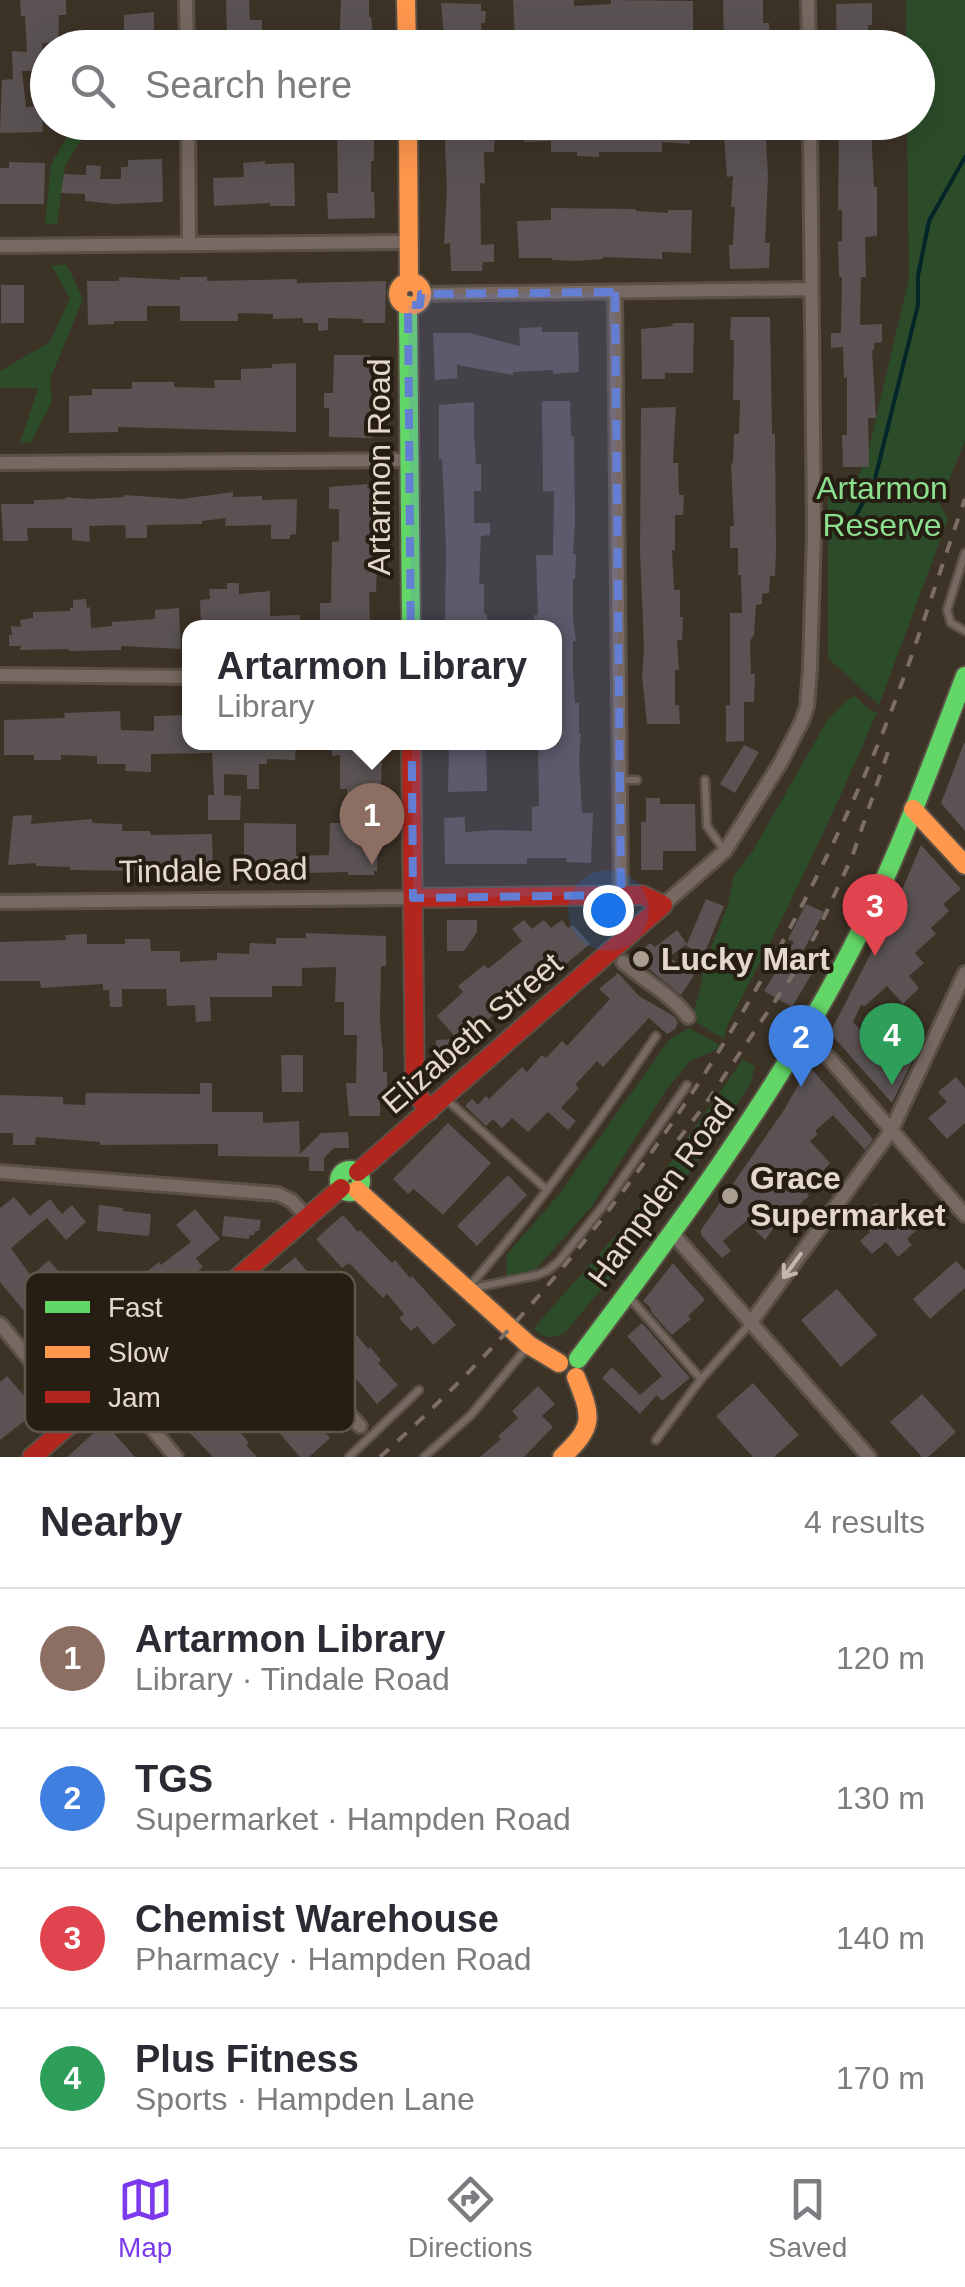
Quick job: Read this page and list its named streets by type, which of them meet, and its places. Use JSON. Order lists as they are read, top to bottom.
{
  "streets": {
    "street": [
      "Artarmon Road",
      "Tindale Road",
      "Elizabeth Street",
      "Hampden Road"
    ]
  },
  "crossings": [
    ["Tindale Road", "Elizabeth Street"]
  ],
  "parks": ["Artarmon Reserve"],
  "places": ["Lucky Mart", "Grace Supermarket"],
  "legend": ["Fast", "Slow", "Jam"],
  "page": {
    "search": "Search here",
    "popup": ["Artarmon Library", "Library"],
    "pins": [
      "1",
      "3",
      "4",
      "2"
    ],
    "heading": ["Nearby", "4 results"],
    "list": [
      {
        "mark": "1",
        "name": "Artarmon Library",
        "note": "Library · Tindale Road",
        "value": "120 m"
      },
      {
        "mark": "2",
        "name": "TGS",
        "note": "Supermarket · Hampden Road",
        "value": "130 m"
      },
      {
        "mark": "3",
        "name": "Chemist Warehouse",
        "note": "Pharmacy · Hampden Road",
        "value": "140 m"
      },
      {
        "mark": "4",
        "name": "Plus Fitness",
        "note": "Sports · Hampden Lane",
        "value": "170 m"
      }
    ],
    "nav": ["Map", "Directions", "Saved"]
  }
}
